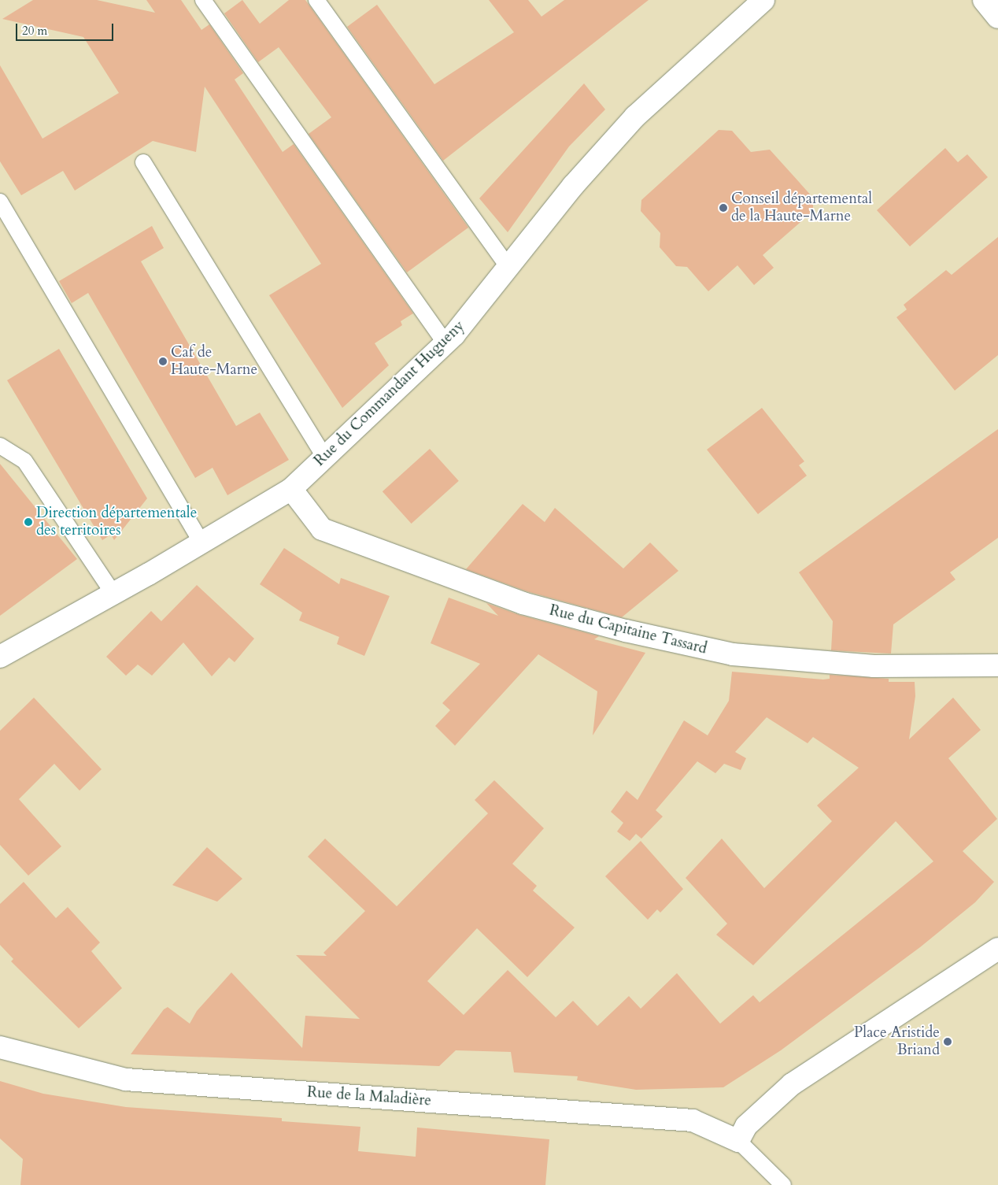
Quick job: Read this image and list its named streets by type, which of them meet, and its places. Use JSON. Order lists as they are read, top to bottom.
{
  "streets": {
    "street": ["Rue du Commandant Hugueny", "Rue du Capitaine Tassard", "Rue de la Maladière"]
  },
  "crossings": [
    ["Rue du Commandant Hugueny", "Rue du Capitaine Tassard"]
  ],
  "places": [
    "Conseil départemental de la Haute-Marne",
    "Caf de Haute-Marne",
    "Direction départementale des territoires",
    "Place Aristide Briand"
  ],
  "scale_bar": "20 m"
}
